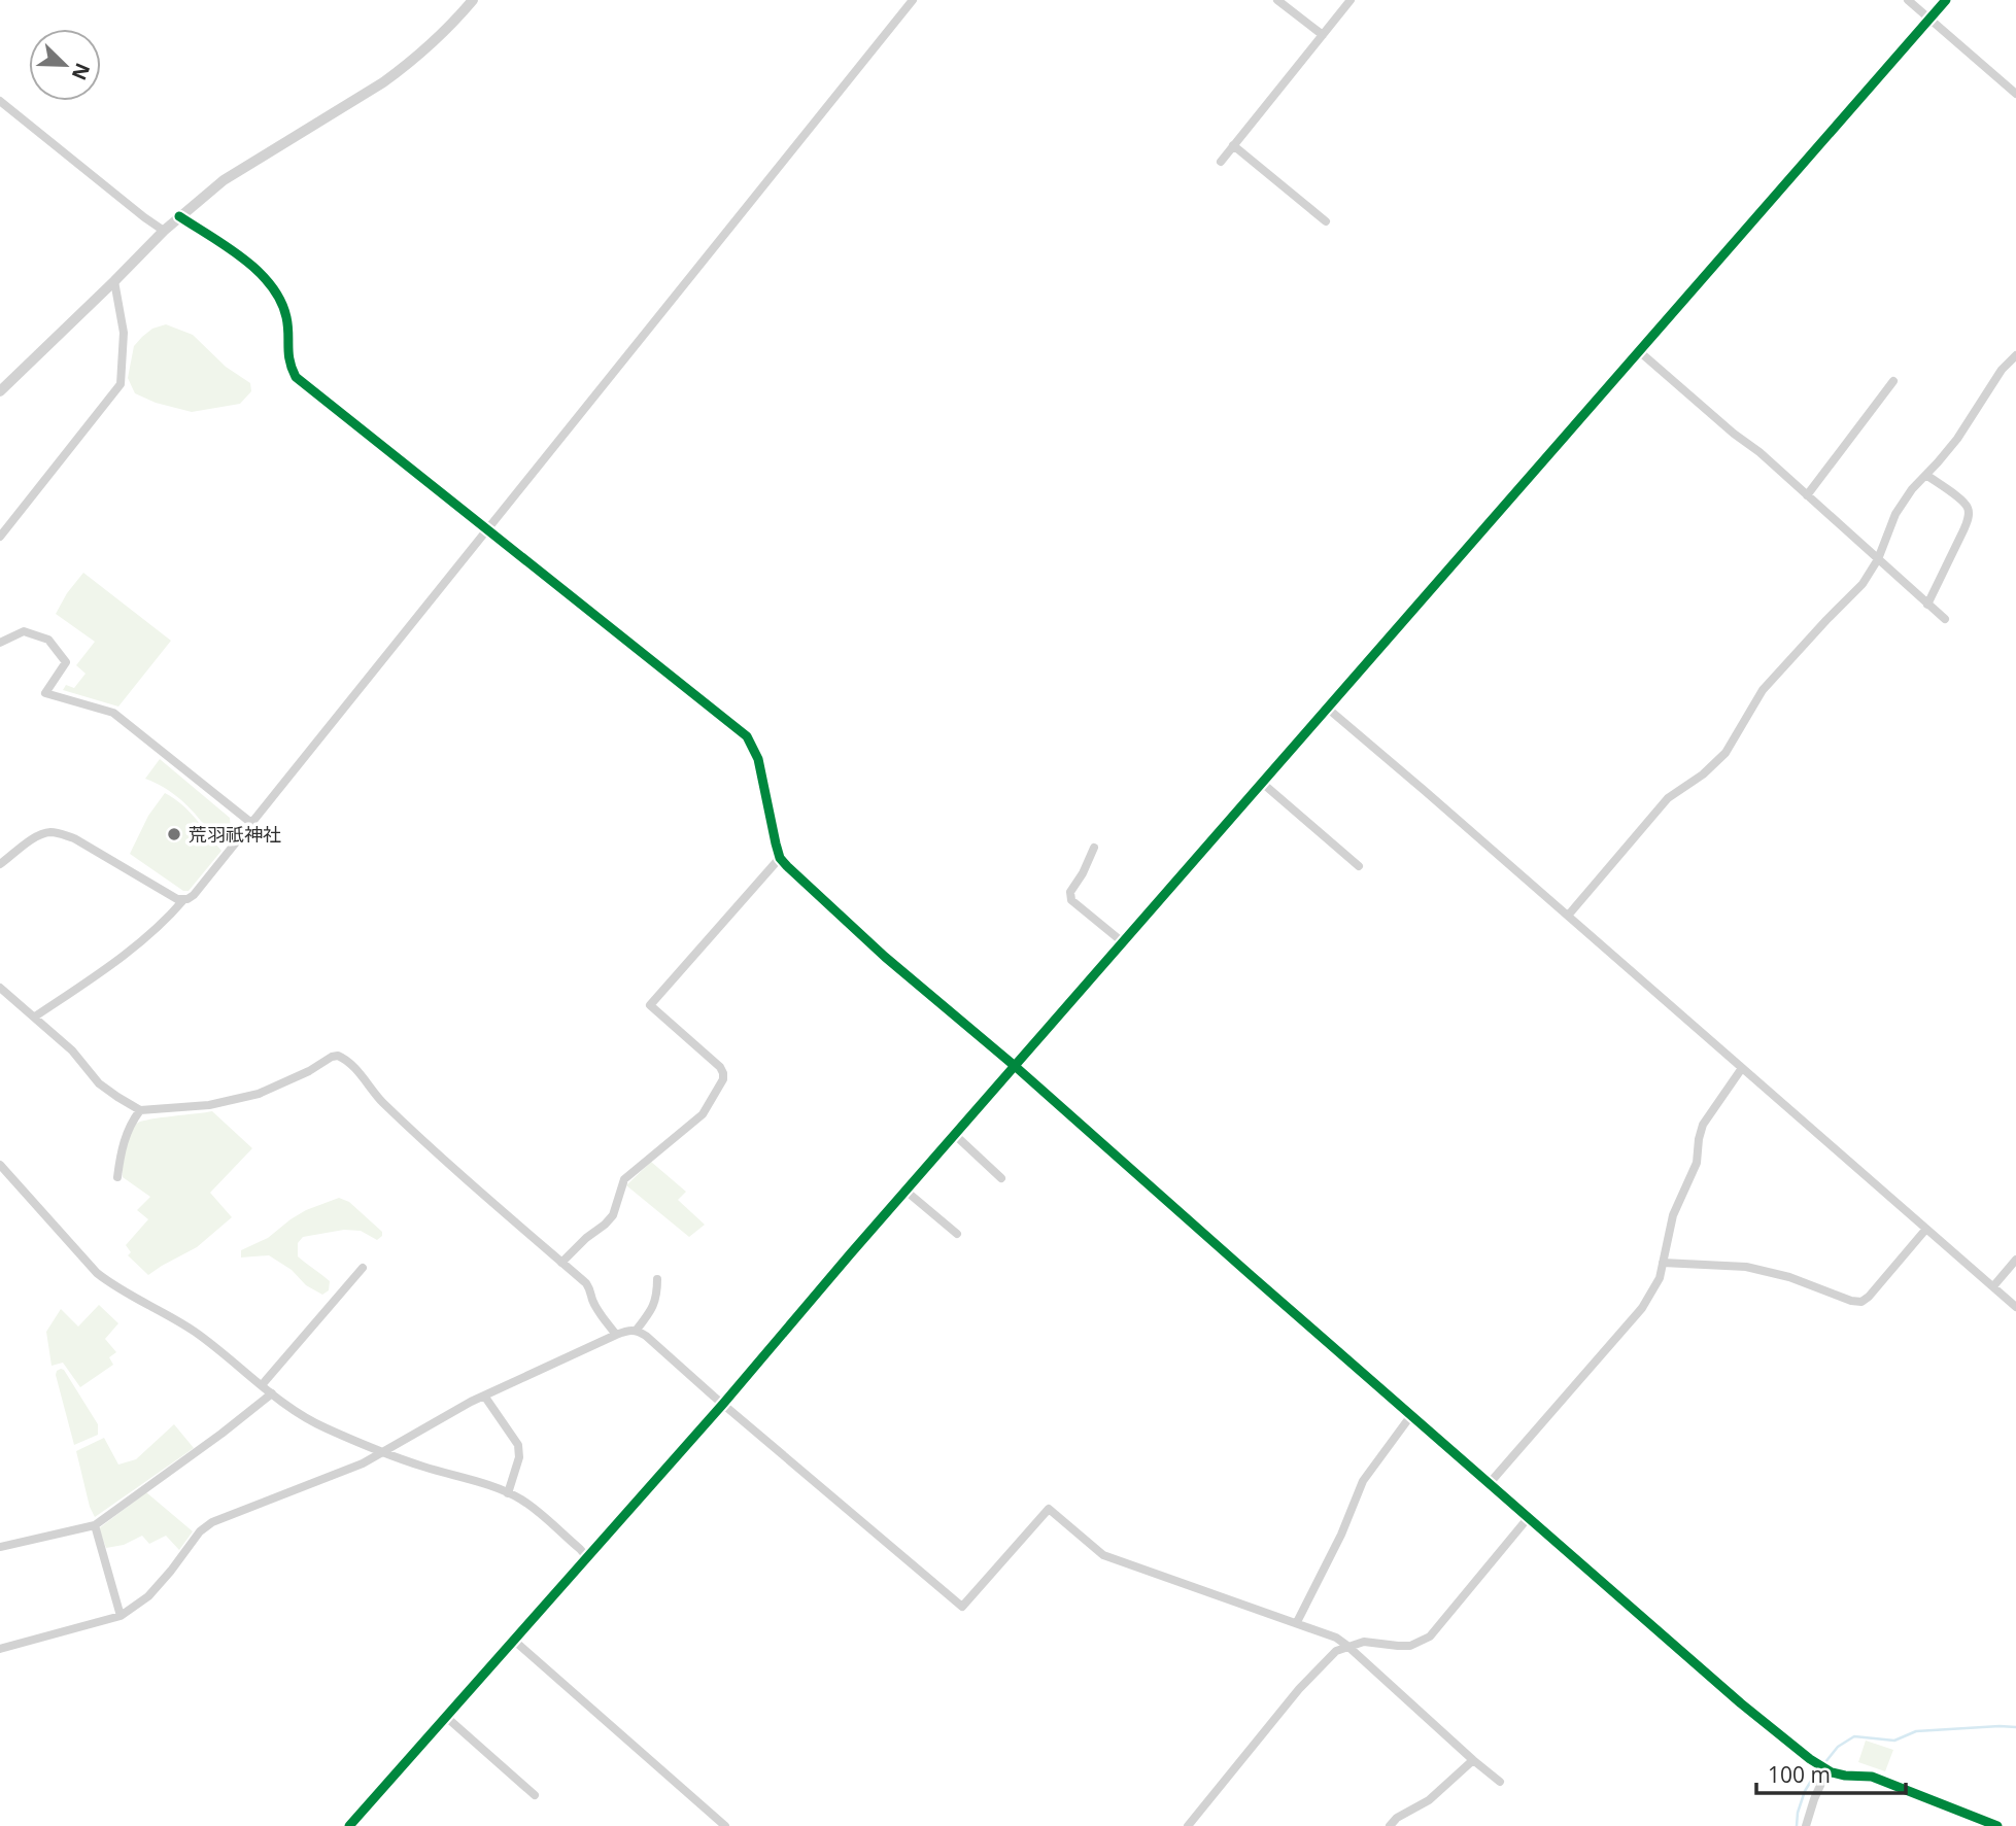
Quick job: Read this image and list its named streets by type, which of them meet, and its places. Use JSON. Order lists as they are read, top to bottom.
{
  "places": ["荒羽祇神社"],
  "scale_bar": "100 m",
  "north": "bottom right"
}
